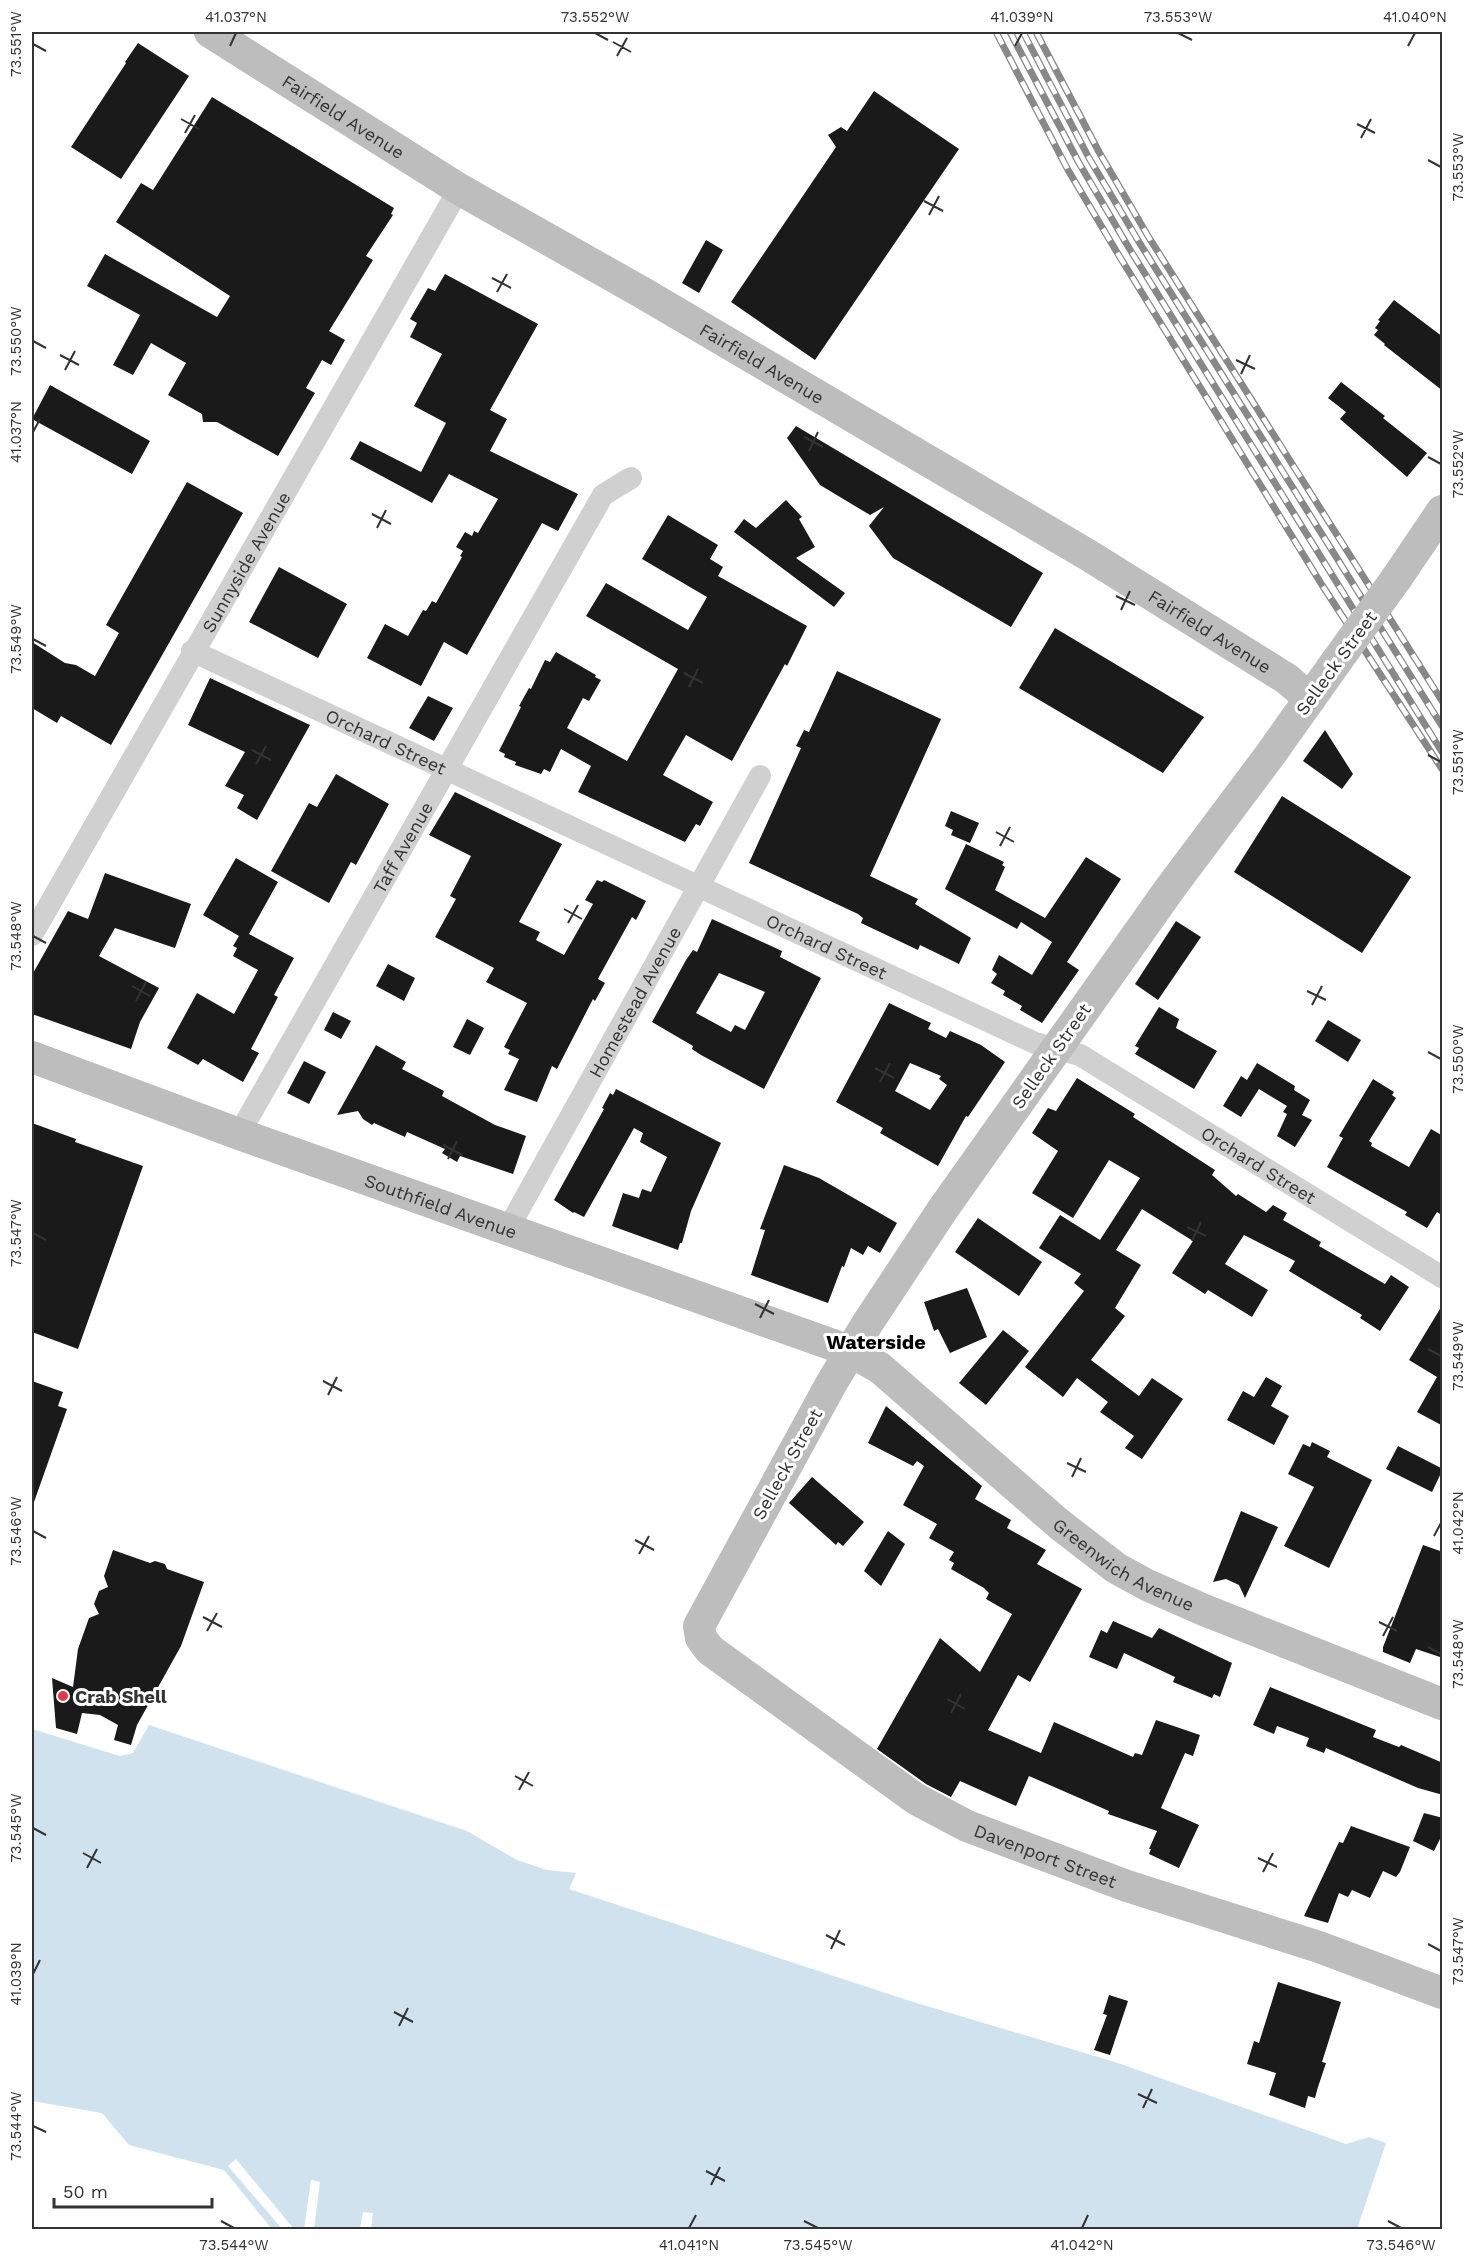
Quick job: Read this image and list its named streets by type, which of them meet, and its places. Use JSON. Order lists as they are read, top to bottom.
{
  "streets": {
    "main road": [
      "Fairfield Avenue",
      "Selleck Street",
      "Southfield Avenue",
      "Greenwich Avenue",
      "Davenport Street"
    ],
    "street": [
      "Sunnyside Avenue",
      "Orchard Street",
      "Taff Avenue",
      "Homestead Avenue"
    ]
  },
  "crossings": [
    ["Fairfield Avenue", "Sunnyside Avenue"],
    ["Fairfield Avenue", "Selleck Street"],
    ["Sunnyside Avenue", "Orchard Street"],
    ["Selleck Street", "Orchard Street"],
    ["Selleck Street", "Southfield Avenue"],
    ["Selleck Street", "Greenwich Avenue"],
    ["Selleck Street", "Davenport Street"],
    ["Orchard Street", "Taff Avenue"],
    ["Orchard Street", "Homestead Avenue"],
    ["Taff Avenue", "Southfield Avenue"],
    ["Homestead Avenue", "Southfield Avenue"],
    ["Southfield Avenue", "Greenwich Avenue"]
  ],
  "districts": ["Waterside"],
  "places": ["Crab Shell"],
  "scale_bar": "50 m",
  "coordinates": [
    "41.037°N",
    "73.552°W",
    "41.039°N",
    "73.553°W",
    "41.040°N",
    "73.551°W",
    "73.550°W",
    "73.549°W",
    "73.548°W",
    "73.547°W",
    "41.042°N",
    "73.546°W",
    "73.545°W",
    "73.544°W",
    "41.041°N"
  ]
}
